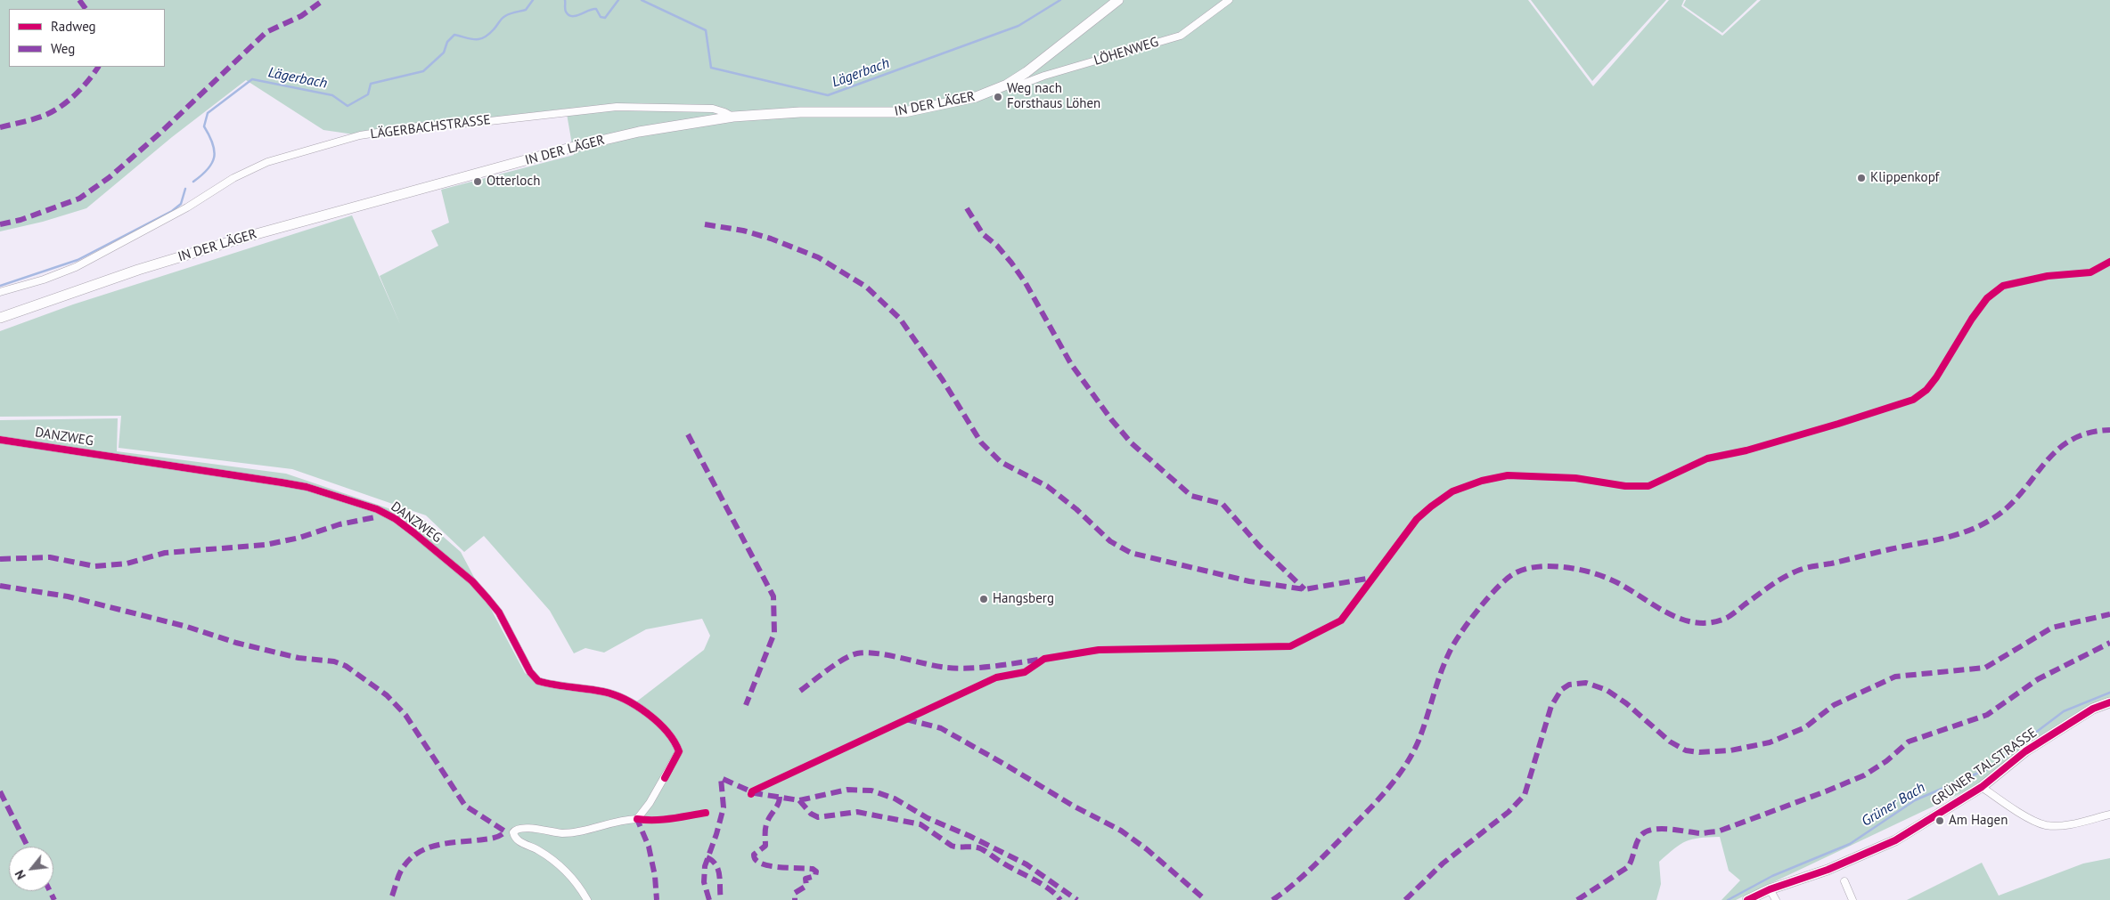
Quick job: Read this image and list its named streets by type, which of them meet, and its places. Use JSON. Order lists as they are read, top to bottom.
{
  "streets": {
    "main road": ["IN DER LÄGER", "GRÜNER TALSTRASSE"],
    "street": ["LÖHENWEG", "LÄGERBACHSTRASSE", "DANZWEG"]
  },
  "crossings": [
    ["LÖHENWEG", "IN DER LÄGER"],
    ["IN DER LÄGER", "LÄGERBACHSTRASSE"]
  ],
  "water": ["Lägerbach", "Grüner Bach"],
  "places": [
    "Weg nach Forsthaus Löhen",
    "Klippenkopf",
    "Otterloch",
    "Hangsberg",
    "Am Hagen"
  ],
  "legend": ["Radweg", "Weg"],
  "north": "bottom left"
}
